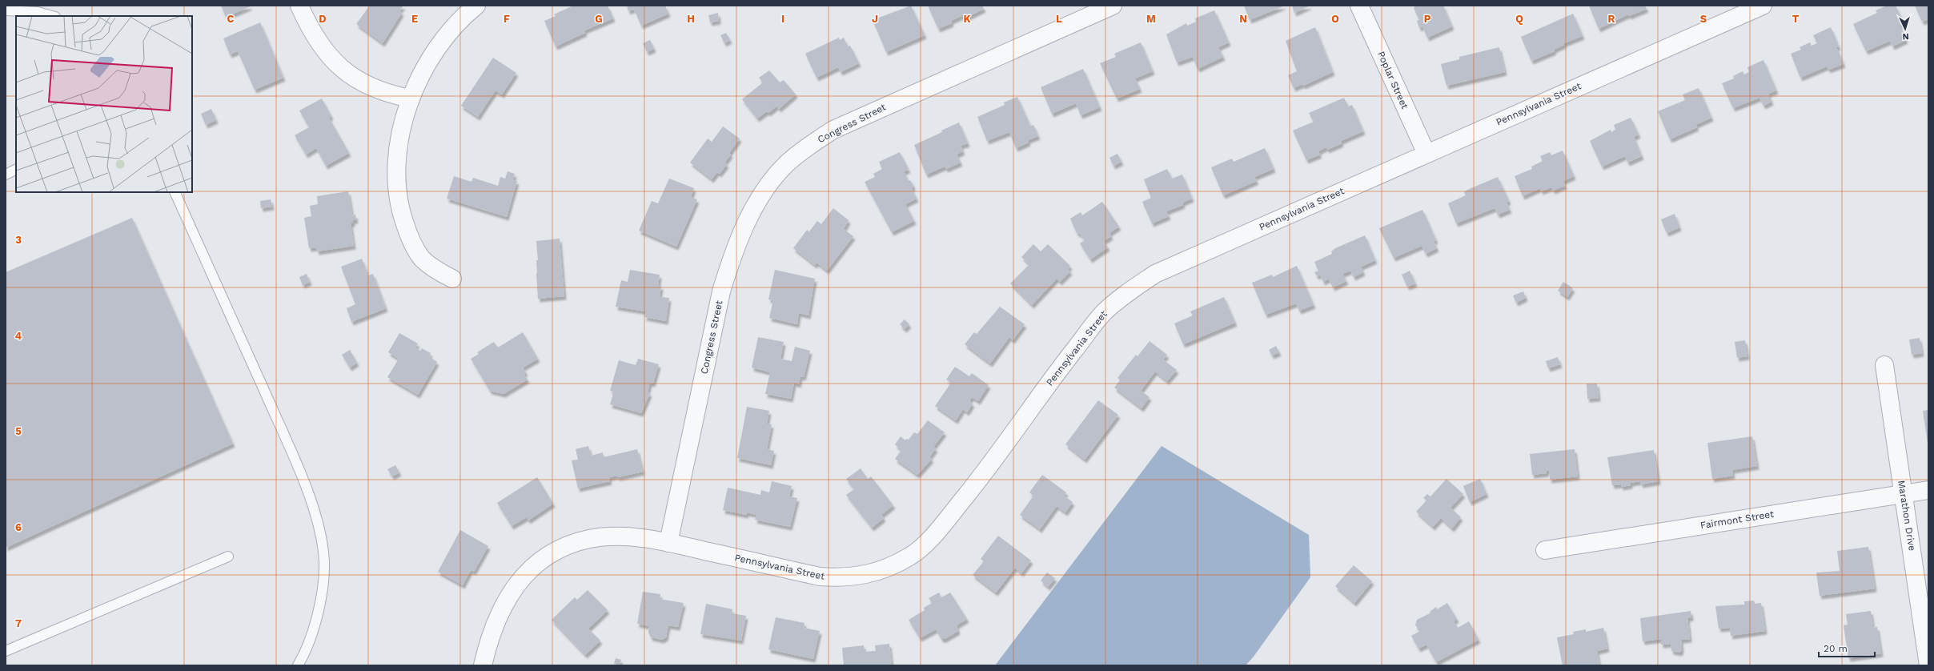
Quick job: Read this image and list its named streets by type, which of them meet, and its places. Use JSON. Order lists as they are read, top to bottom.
{
  "streets": {
    "street": [
      "Poplar Street",
      "Pennsylvania Street",
      "Congress Street",
      "Marathon Drive",
      "Fairmont Street"
    ]
  },
  "crossings": [
    ["Poplar Street", "Pennsylvania Street"],
    ["Pennsylvania Street", "Congress Street"],
    ["Marathon Drive", "Fairmont Street"]
  ],
  "scale_bar": "20 m",
  "north": "bottom",
  "grid": {
    "columns": [
      "C",
      "D",
      "E",
      "F",
      "G",
      "H",
      "I",
      "J",
      "K",
      "L",
      "M",
      "N",
      "O",
      "P",
      "Q",
      "R",
      "S",
      "T"
    ],
    "rows": [
      "3",
      "4",
      "5",
      "6",
      "7"
    ]
  }
}
